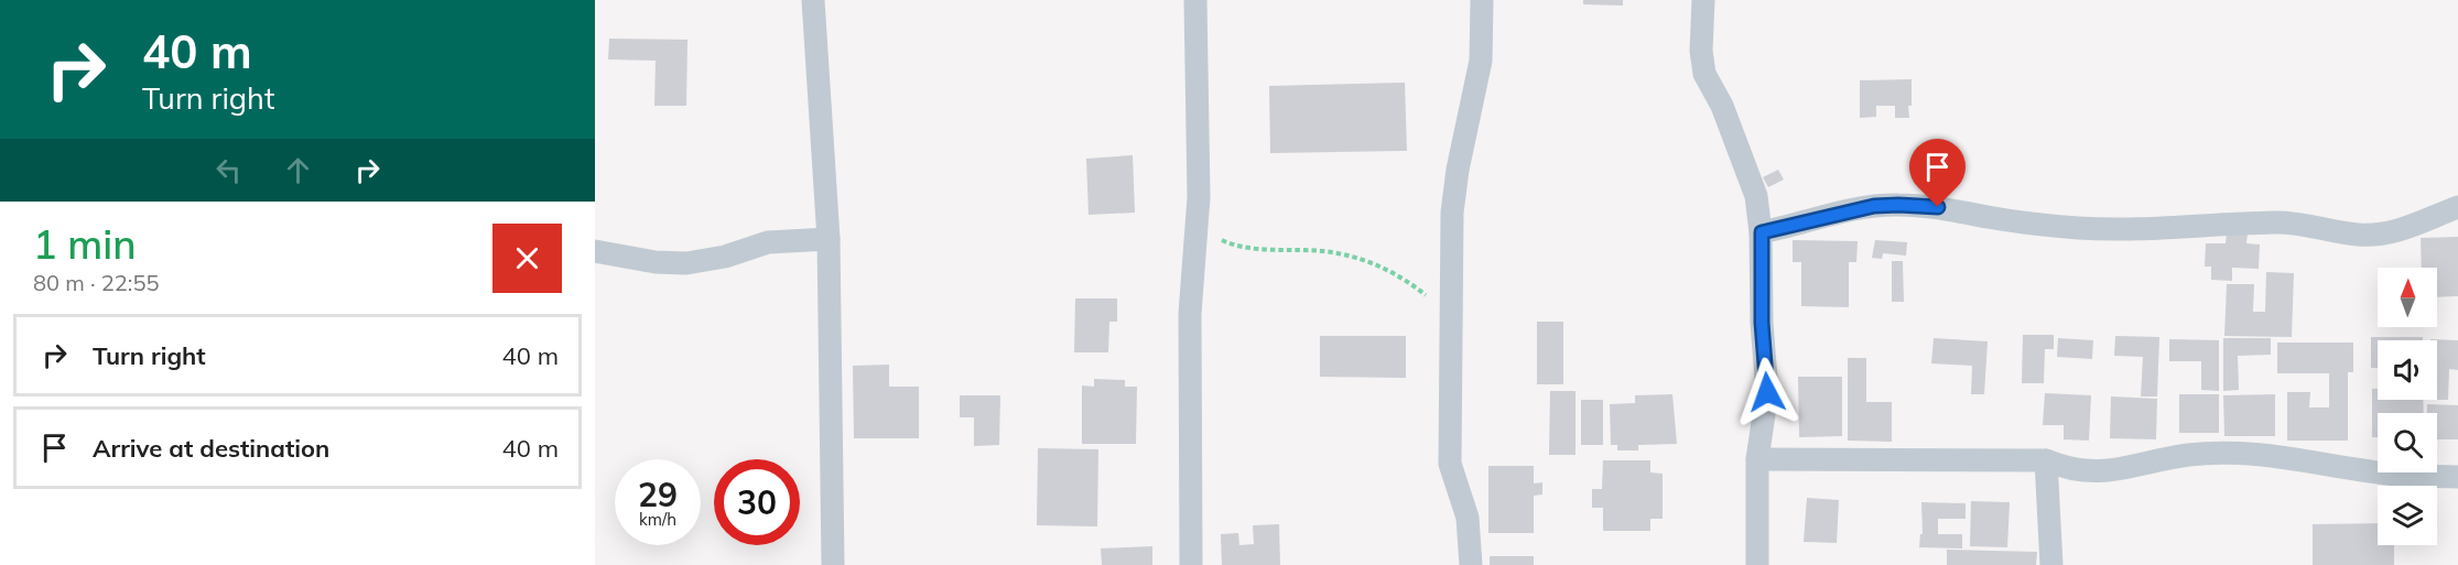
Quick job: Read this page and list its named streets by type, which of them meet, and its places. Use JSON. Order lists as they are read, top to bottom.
{
  "north": "top",
  "page": {
    "turn": ["40 m", "Turn right"],
    "heading": ["1 min", "80 m · 22:55"],
    "list": [
      {
        "name": "Turn right",
        "value": "40 m"
      },
      {
        "name": "Arrive at destination",
        "value": "40 m"
      }
    ],
    "speed": "29 km/h",
    "limit": "30"
  }
}
